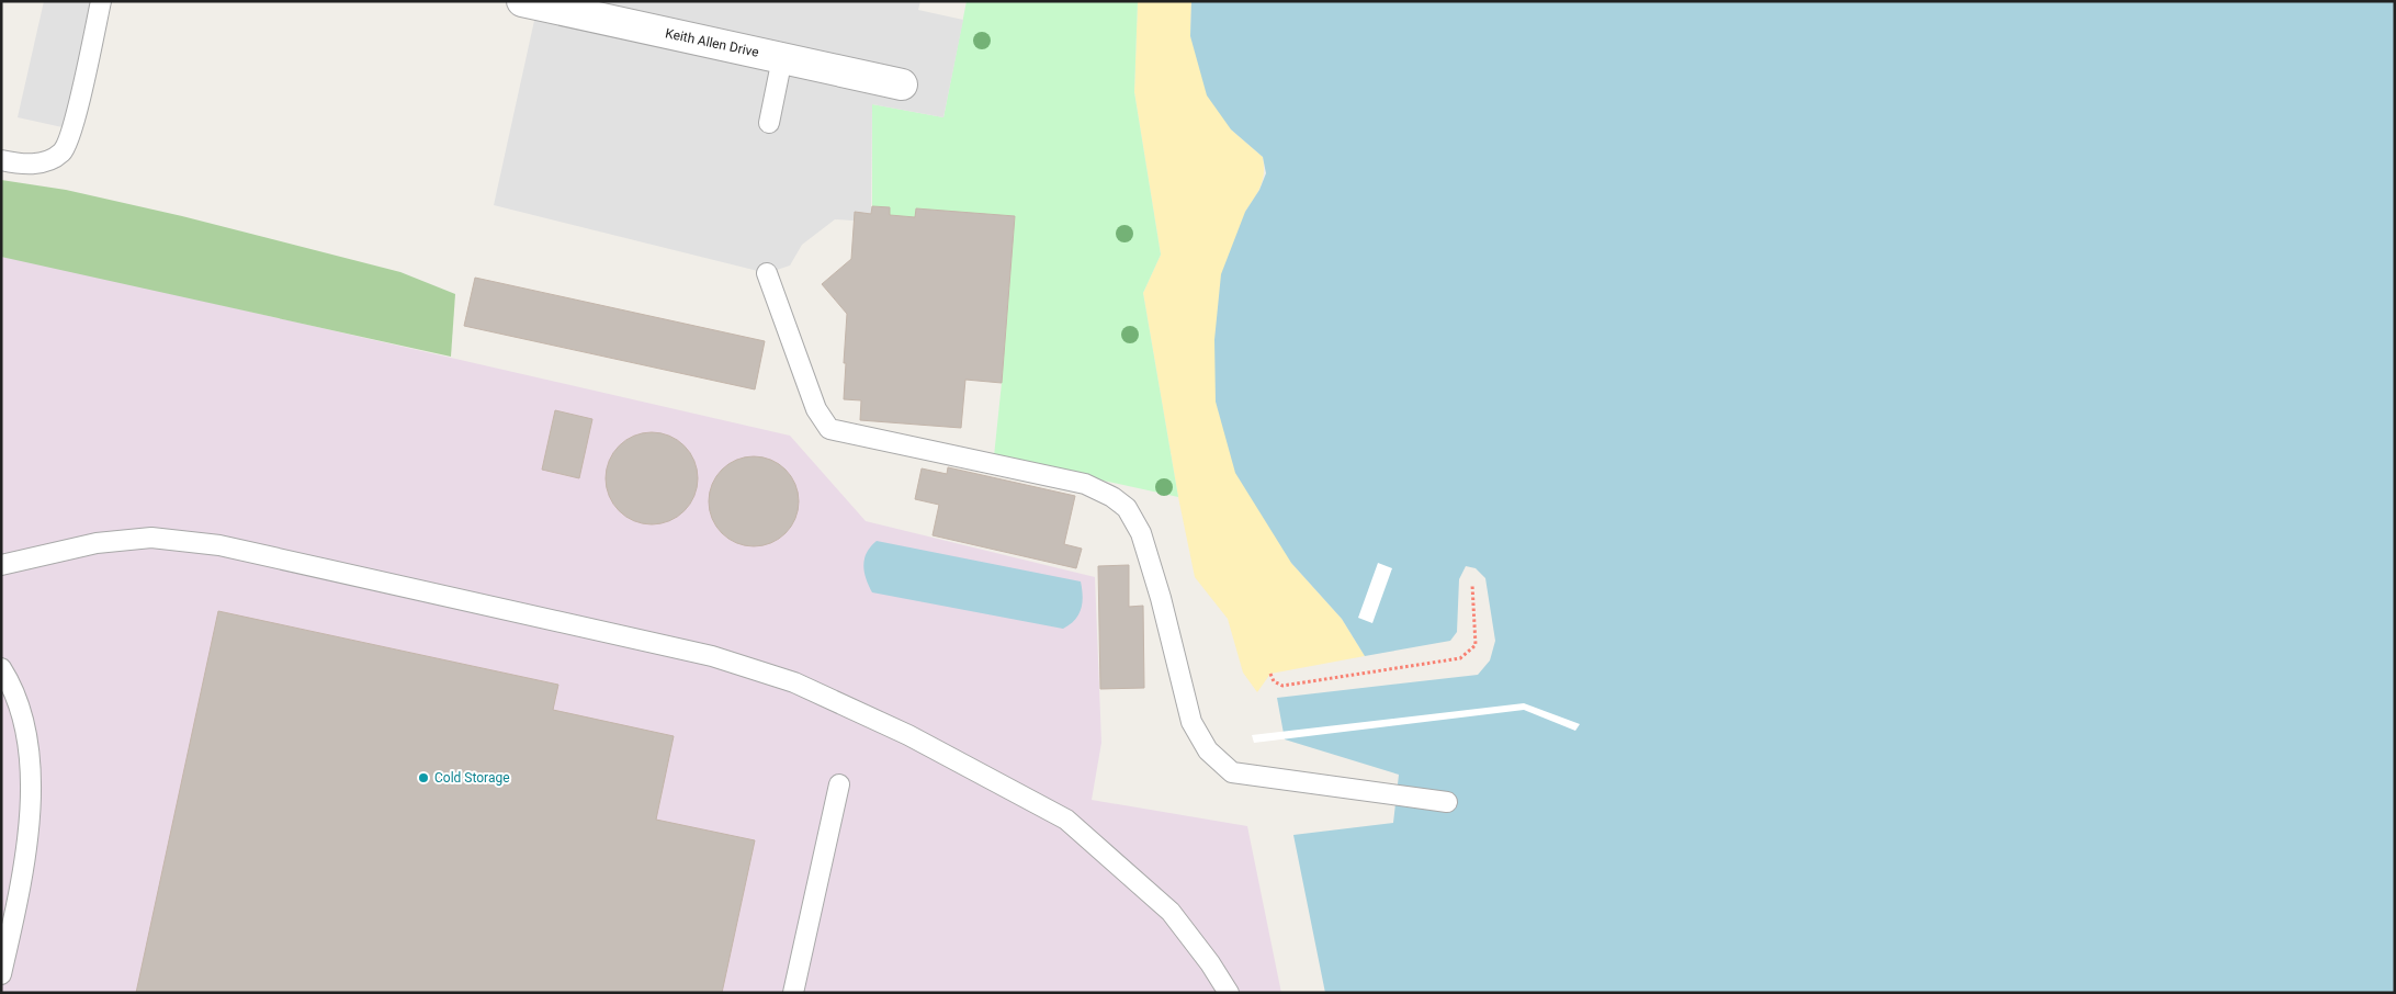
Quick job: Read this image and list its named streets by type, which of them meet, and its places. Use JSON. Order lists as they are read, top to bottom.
{
  "streets": {
    "street": ["Keith Allen Drive"]
  },
  "places": ["Cold Storage"]
}
